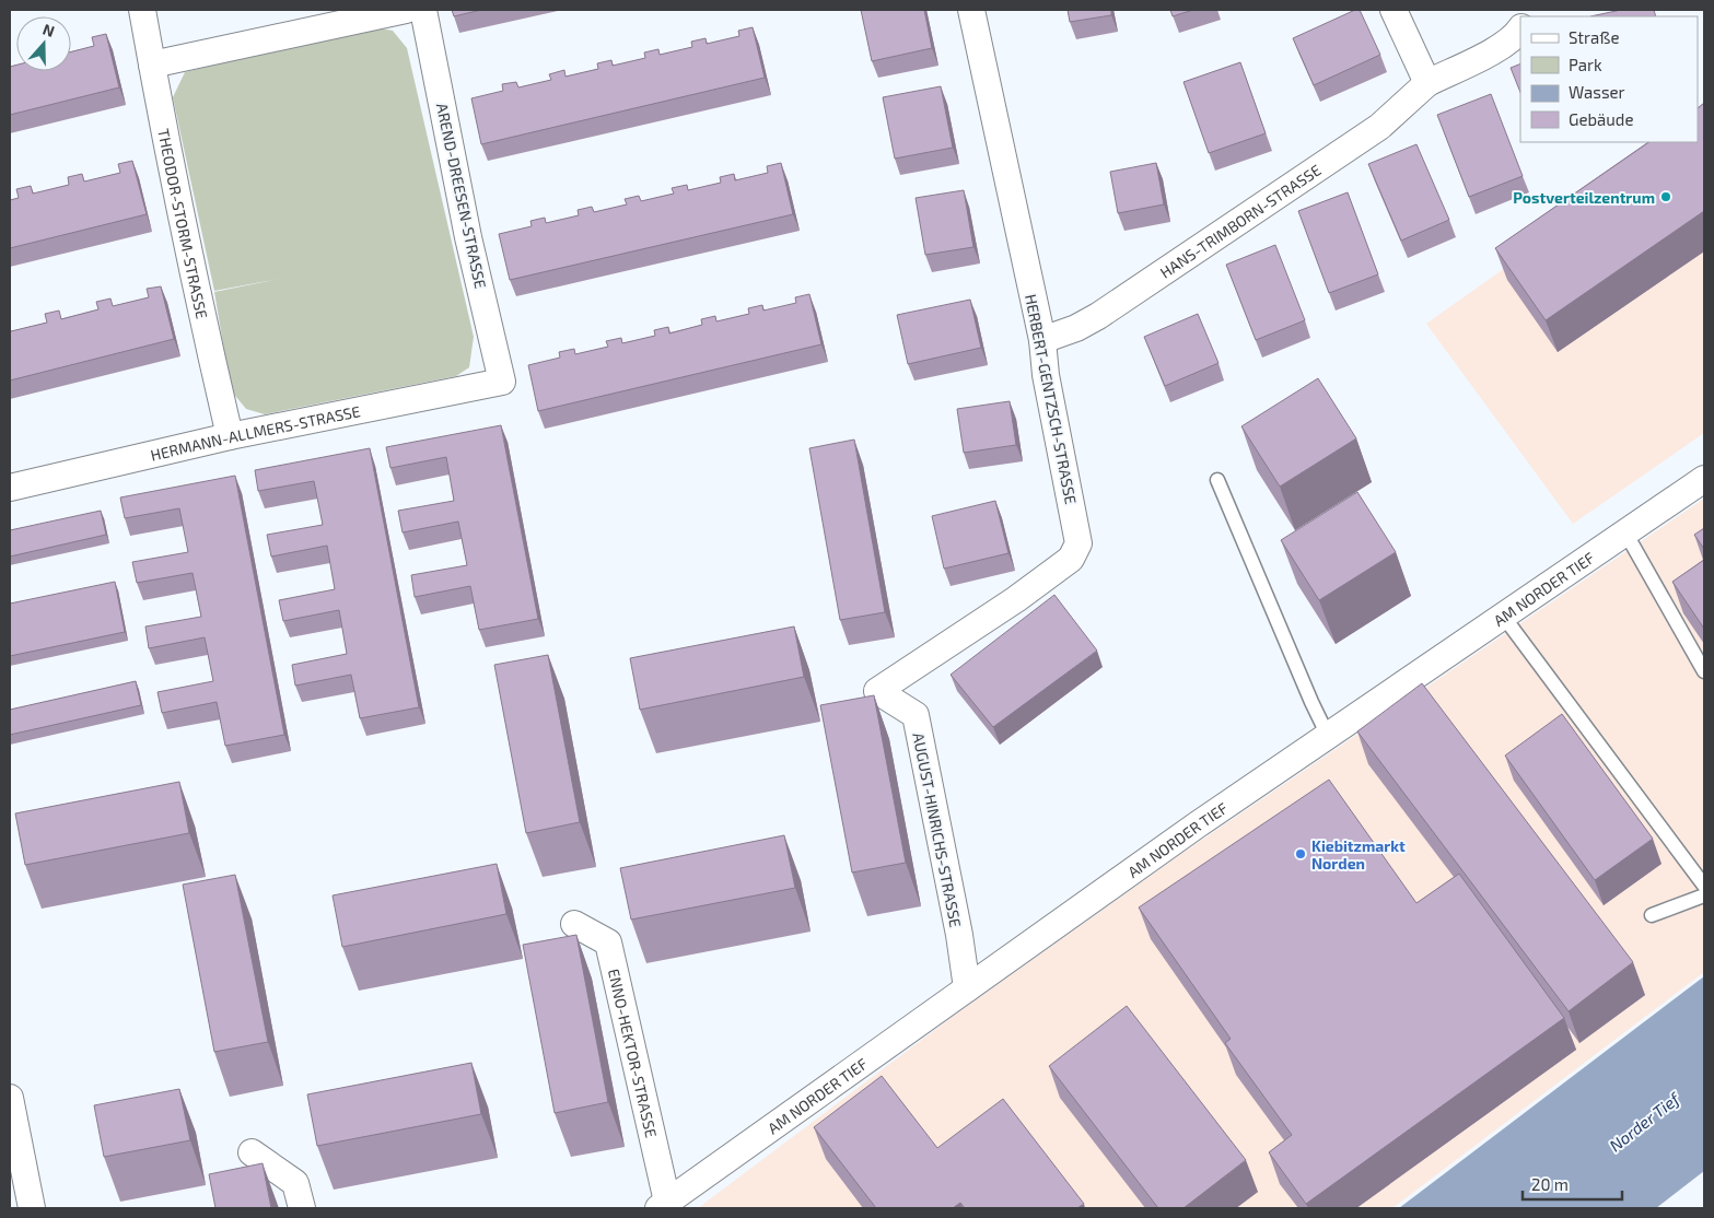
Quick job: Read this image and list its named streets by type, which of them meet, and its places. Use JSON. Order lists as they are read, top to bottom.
{
  "streets": {
    "street": [
      "AREND-DREESEN-STRASSE",
      "HANS-TRIMBORN-STRASSE",
      "THEODOR-STORM-STRASSE",
      "HERBERT-GENTZSCH-STRASSE",
      "HERMANN-ALLMERS-STRASSE",
      "AM NORDER TIEF",
      "AUGUST-HINRICHS-STRASSE",
      "ENNO-HEKTOR-STRASSE"
    ]
  },
  "crossings": [
    ["AREND-DREESEN-STRASSE", "HERMANN-ALLMERS-STRASSE"],
    ["HANS-TRIMBORN-STRASSE", "HERBERT-GENTZSCH-STRASSE"],
    ["THEODOR-STORM-STRASSE", "HERMANN-ALLMERS-STRASSE"],
    ["HERBERT-GENTZSCH-STRASSE", "AUGUST-HINRICHS-STRASSE"],
    ["AM NORDER TIEF", "AUGUST-HINRICHS-STRASSE"],
    ["AM NORDER TIEF", "ENNO-HEKTOR-STRASSE"]
  ],
  "water": ["Norder Tief"],
  "places": ["Postverteilzentrum", "Kiebitzmarkt Norden"],
  "legend": [
    "Straße",
    "Park",
    "Wasser",
    "Gebäude"
  ],
  "scale_bar": "20 m",
  "north": "top"
}
